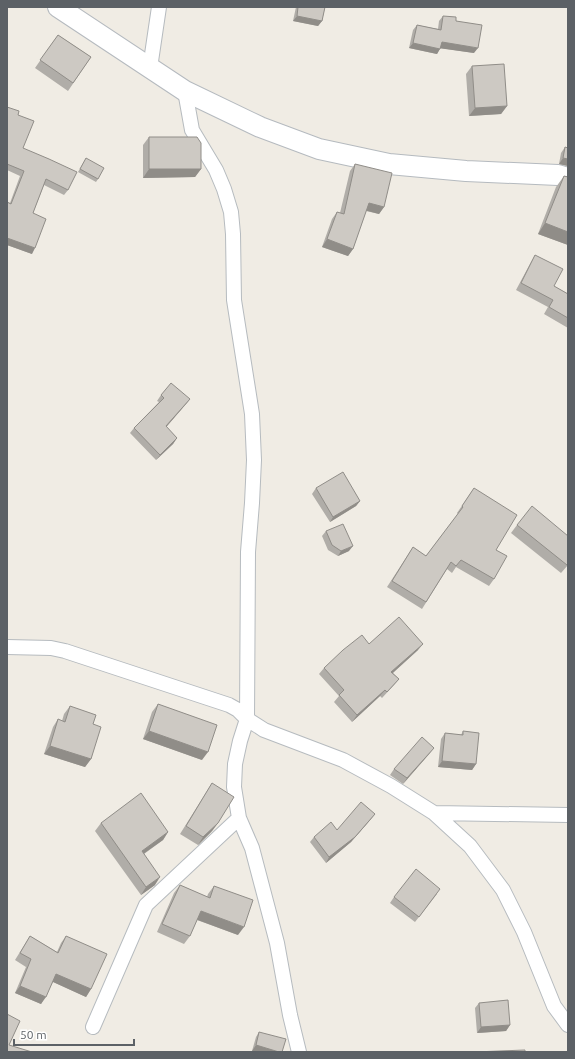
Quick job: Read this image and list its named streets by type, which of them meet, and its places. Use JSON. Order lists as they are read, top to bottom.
{
  "scale_bar": "50 m"
}
